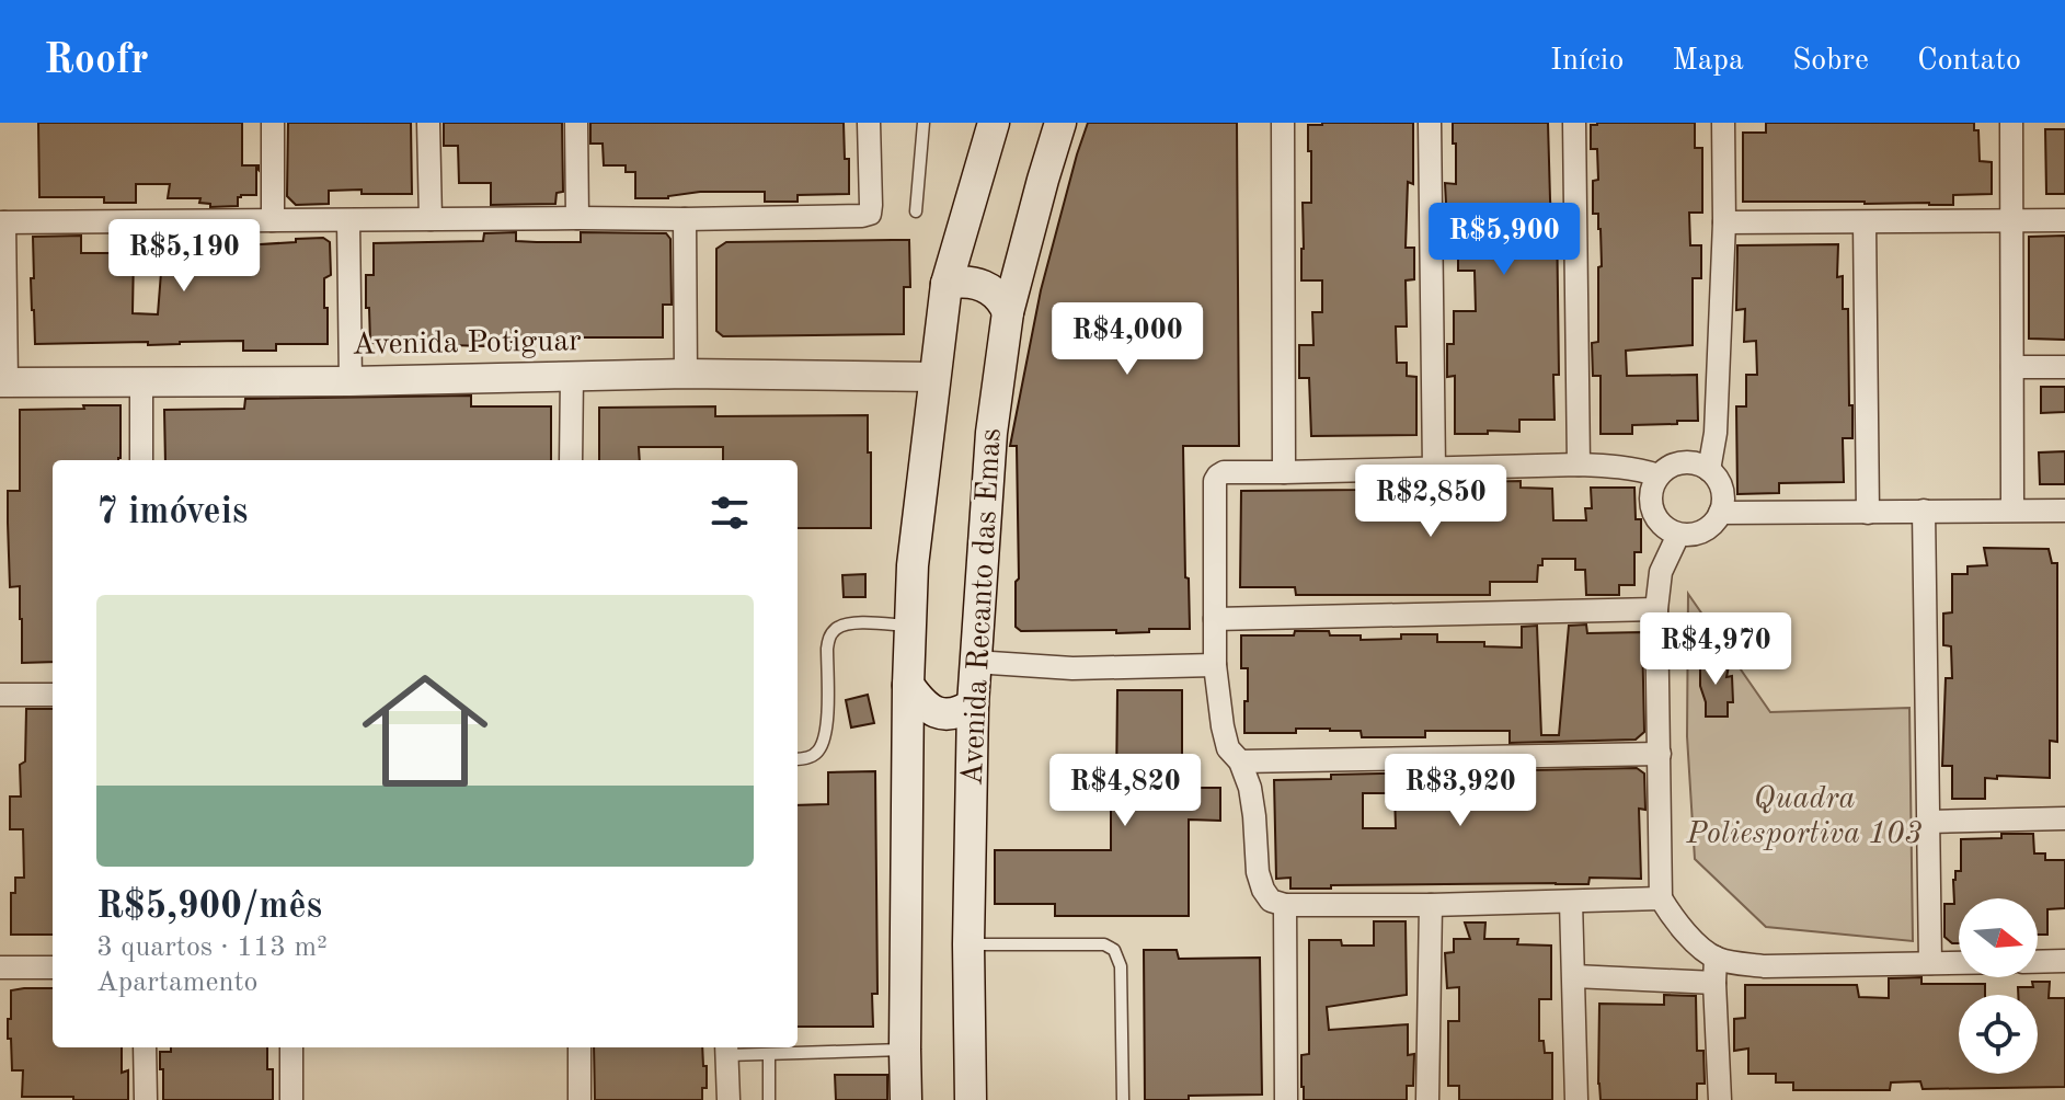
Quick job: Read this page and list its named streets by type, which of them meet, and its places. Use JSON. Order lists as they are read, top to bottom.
{
  "streets": {
    "main road": ["Avenida Recanto das Emas"],
    "street": ["Avenida Potiguar"]
  },
  "crossings": [
    ["Avenida Potiguar", "Avenida Recanto das Emas"]
  ],
  "parks": ["Quadra Poliesportiva 103"],
  "north": "right",
  "page": {
    "header": "Roofr",
    "nav": [
      "Início",
      "Mapa",
      "Sobre",
      "Contato"
    ],
    "price": [
      "R$5,900",
      "R$5,190",
      "R$4,000",
      "R$2,850",
      "R$4,970",
      "R$4,820",
      "R$3,920"
    ],
    "heading": "7 imóveis",
    "list": [
      {
        "name": "R$5,900/mês",
        "note": "3 quartos · 113 m² · Apartamento"
      }
    ]
  }
}
